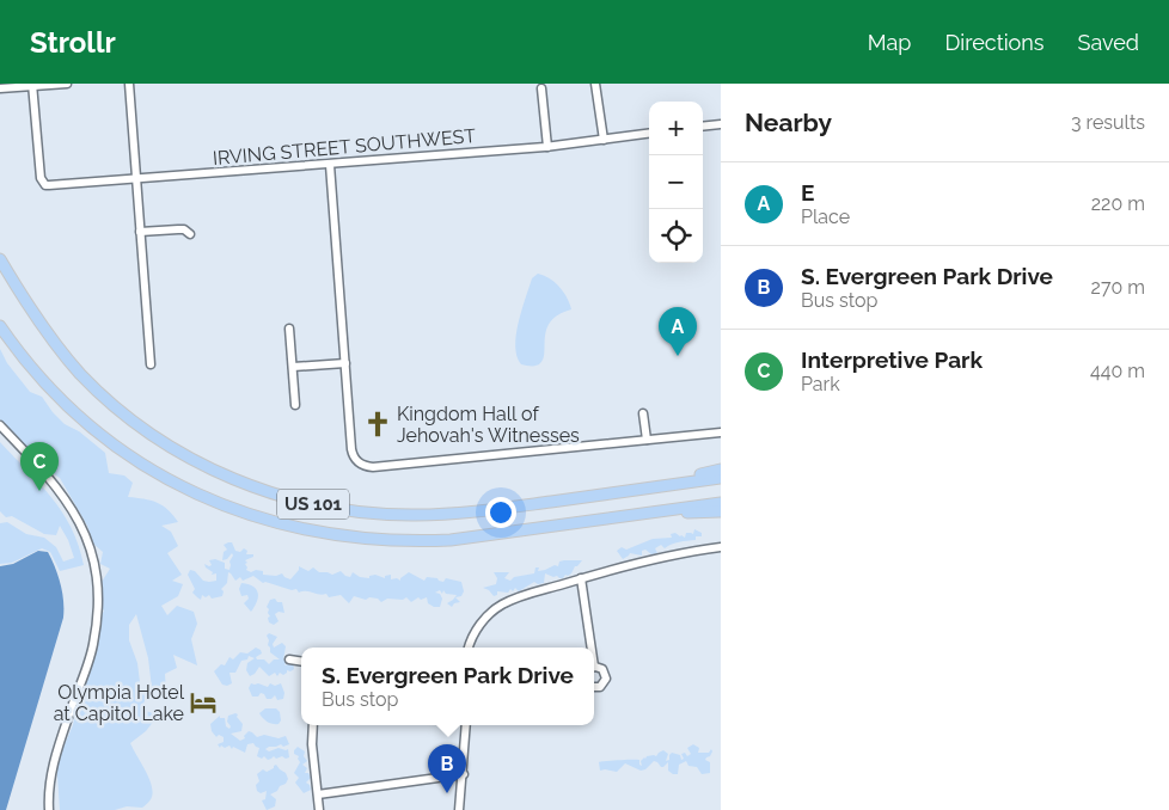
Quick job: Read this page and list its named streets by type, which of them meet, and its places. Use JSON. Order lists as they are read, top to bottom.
{
  "streets": {
    "highway": ["US 101"],
    "street": ["IRVING STREET SOUTHWEST"]
  },
  "places": {
    "church": ["Kingdom Hall of Jehovah's Witnesses"],
    "hotel": ["Olympia Hotel at Capitol Lake"]
  },
  "page": {
    "header": "Strollr",
    "nav": ["Map", "Directions", "Saved"],
    "heading": ["Nearby", "3 results"],
    "map_buttons": ["+", "−"],
    "list": [
      {
        "mark": "A",
        "name": "E",
        "note": "Place",
        "value": "220 m"
      },
      {
        "mark": "B",
        "name": "S. Evergreen Park Drive",
        "note": "Bus stop",
        "value": "270 m"
      },
      {
        "mark": "C",
        "name": "Interpretive Park",
        "note": "Park",
        "value": "440 m"
      }
    ],
    "pins": ["A", "C", "B"],
    "popup": ["S. Evergreen Park Drive", "Bus stop"]
  }
}
